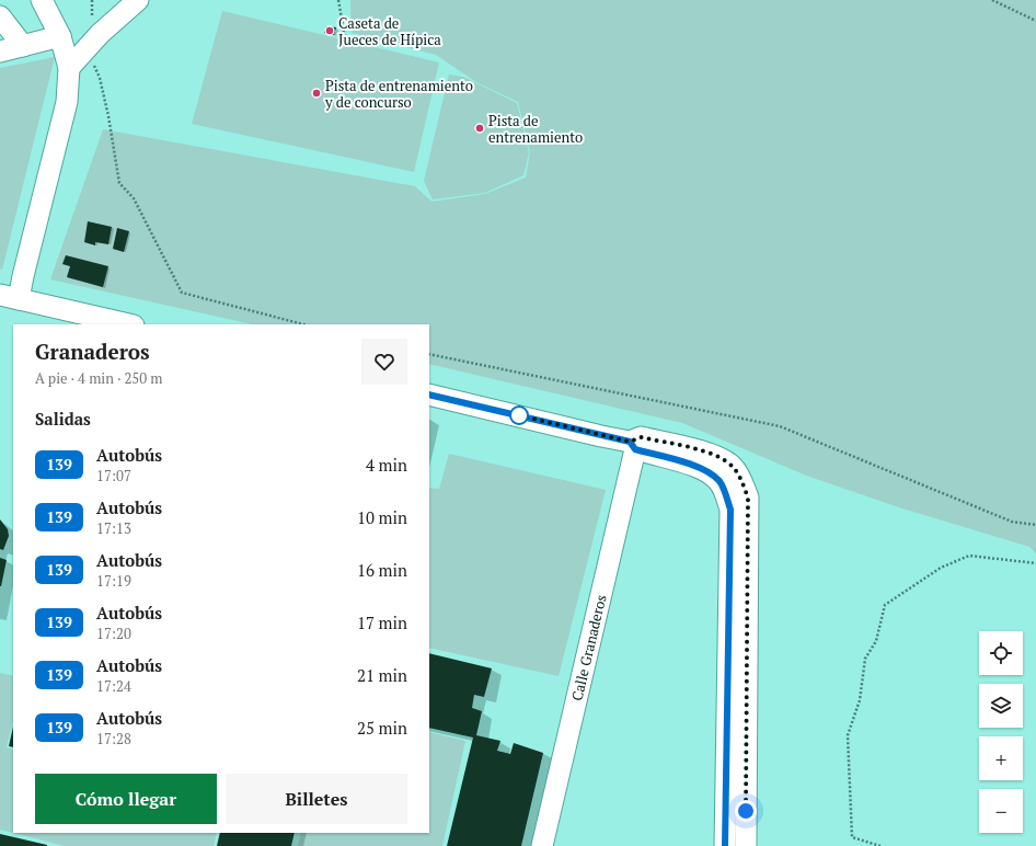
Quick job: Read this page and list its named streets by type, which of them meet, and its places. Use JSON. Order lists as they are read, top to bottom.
{
  "streets": {
    "street": ["Calle Granaderos"]
  },
  "places": ["Caseta de Jueces de Hípica", "Pista de entrenamiento y de concurso", "Pista de entrenamiento"],
  "lines": ["bus line 139"],
  "page": {
    "heading": [
      ["Granaderos", "A pie · 4 min · 250 m"],
      "Salidas"
    ],
    "list": [
      {
        "mark": "139",
        "name": "Autobús",
        "note": "17:07",
        "value": "4 min"
      },
      {
        "mark": "139",
        "name": "Autobús",
        "note": "17:13",
        "value": "10 min"
      },
      {
        "mark": "139",
        "name": "Autobús",
        "note": "17:19",
        "value": "16 min"
      },
      {
        "mark": "139",
        "name": "Autobús",
        "note": "17:20",
        "value": "17 min"
      },
      {
        "mark": "139",
        "name": "Autobús",
        "note": "17:24",
        "value": "21 min"
      },
      {
        "mark": "139",
        "name": "Autobús",
        "note": "17:28",
        "value": "25 min"
      }
    ],
    "map_buttons": ["+", "−"],
    "buttons": ["Cómo llegar", "Billetes"]
  }
}
